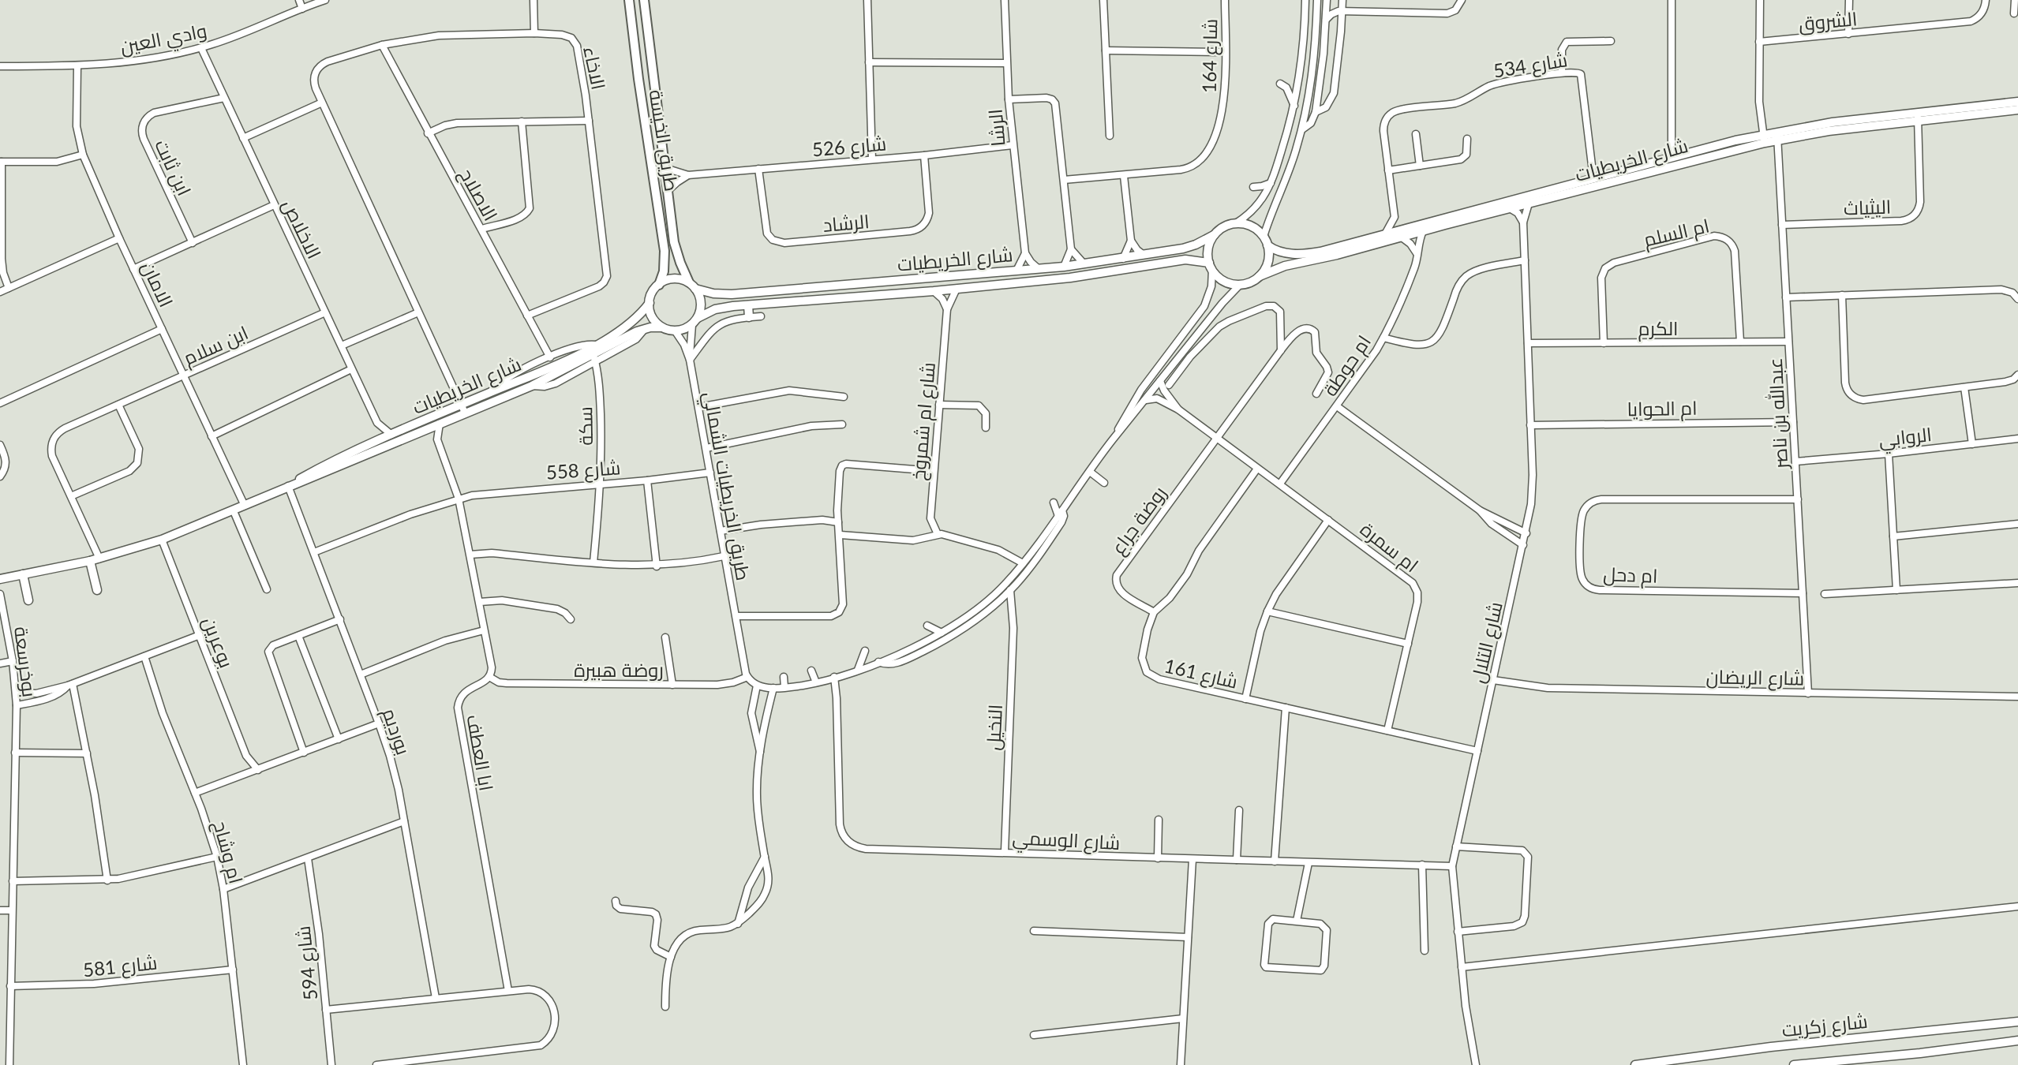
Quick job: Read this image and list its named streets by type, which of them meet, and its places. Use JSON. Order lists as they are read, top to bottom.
{
  "streets": {
    "main road": ["طريق الخيسة"],
    "street": [
      "الشروق",
      "وادي العين",
      "شارع 164",
      "شارع 534",
      "الاخاء",
      "الرشا",
      "شارع 526",
      "شارع الخريطيات",
      "ابن ثابت",
      "الاصلاح",
      "اليثياث",
      "الرشاد",
      "الاخلاص",
      "ام السلم",
      "الامان",
      "الكرم",
      "ابن سلام",
      "ام حوطة",
      "ام الحوايا",
      "عبدالله بن ناصر",
      "شارع ام شمروخ",
      "سكة",
      "الروابي",
      "شارع 558",
      "طريق الخريطيات الشمالي",
      "روضة جراع",
      "ام سمرة",
      "ام دحل",
      "بوعرين",
      "شارع التلال",
      "بوخرسعة",
      "روضة هبيرة",
      "شارع 161",
      "شارع الريضان",
      "النخيل",
      "بورديم",
      "ابا العطف",
      "شارع الوسمي",
      "ام وشاح",
      "شارع 594",
      "شارع 581",
      "شارع زكريت"
    ]
  },
  "crossings": [
    ["وادي العين", "الاخلاص"],
    ["وادي العين", "الامان"],
    ["شارع 534", "شارع الخريطيات"],
    ["الاخاء", "شارع الخريطيات"],
    ["الاخاء", "الاصلاح"],
    ["الرشا", "شارع 526"],
    ["طريق الخيسة", "شارع 526"],
    ["طريق الخيسة", "شارع الخريطيات"],
    ["طريق الخيسة", "طريق الخريطيات الشمالي"],
    ["شارع 526", "الرشاد"],
    ["شارع الخريطيات", "اليثياث"],
    ["شارع الخريطيات", "الاخلاص"],
    ["شارع الخريطيات", "الامان"],
    ["شارع الخريطيات", "ام حوطة"],
    ["شارع الخريطيات", "عبدالله بن ناصر"],
    ["شارع الخريطيات", "شارع ام شمروخ"],
    ["شارع الخريطيات", "سكة"],
    ["شارع الخريطيات", "طريق الخريطيات الشمالي"],
    ["شارع الخريطيات", "بوعرين"],
    ["شارع الخريطيات", "شارع التلال"],
    ["شارع الخريطيات", "بورديم"],
    ["ابن ثابت", "الاخلاص"],
    ["اليثياث", "عبدالله بن ناصر"],
    ["الاخلاص", "ابن سلام"],
    ["ام السلم", "الكرم"],
    ["الامان", "ابن سلام"],
    ["الكرم", "عبدالله بن ناصر"],
    ["الكرم", "شارع التلال"],
    ["ام حوطة", "ام سمرة"],
    ["ام الحوايا", "عبدالله بن ناصر"],
    ["ام الحوايا", "شارع التلال"],
    ["عبدالله بن ناصر", "الروابي"],
    ["عبدالله بن ناصر", "ام دحل"],
    ["عبدالله بن ناصر", "شارع الريضان"],
    ["سكة", "شارع 558"],
    ["شارع 558", "طريق الخريطيات الشمالي"],
    ["شارع 558", "بورديم"],
    ["طريق الخريطيات الشمالي", "روضة هبيرة"],
    ["روضة جراع", "ام سمرة"],
    ["روضة جراع", "شارع 161"],
    ["ام سمرة", "شارع 161"],
    ["شارع التلال", "شارع الريضان"],
    ["شارع التلال", "شارع الوسمي"],
    ["بوخرسعة", "شارع 581"],
    ["روضة هبيرة", "ابا العطف"],
    ["النخيل", "شارع الوسمي"],
    ["ام وشاح", "شارع 581"]
  ]
}
